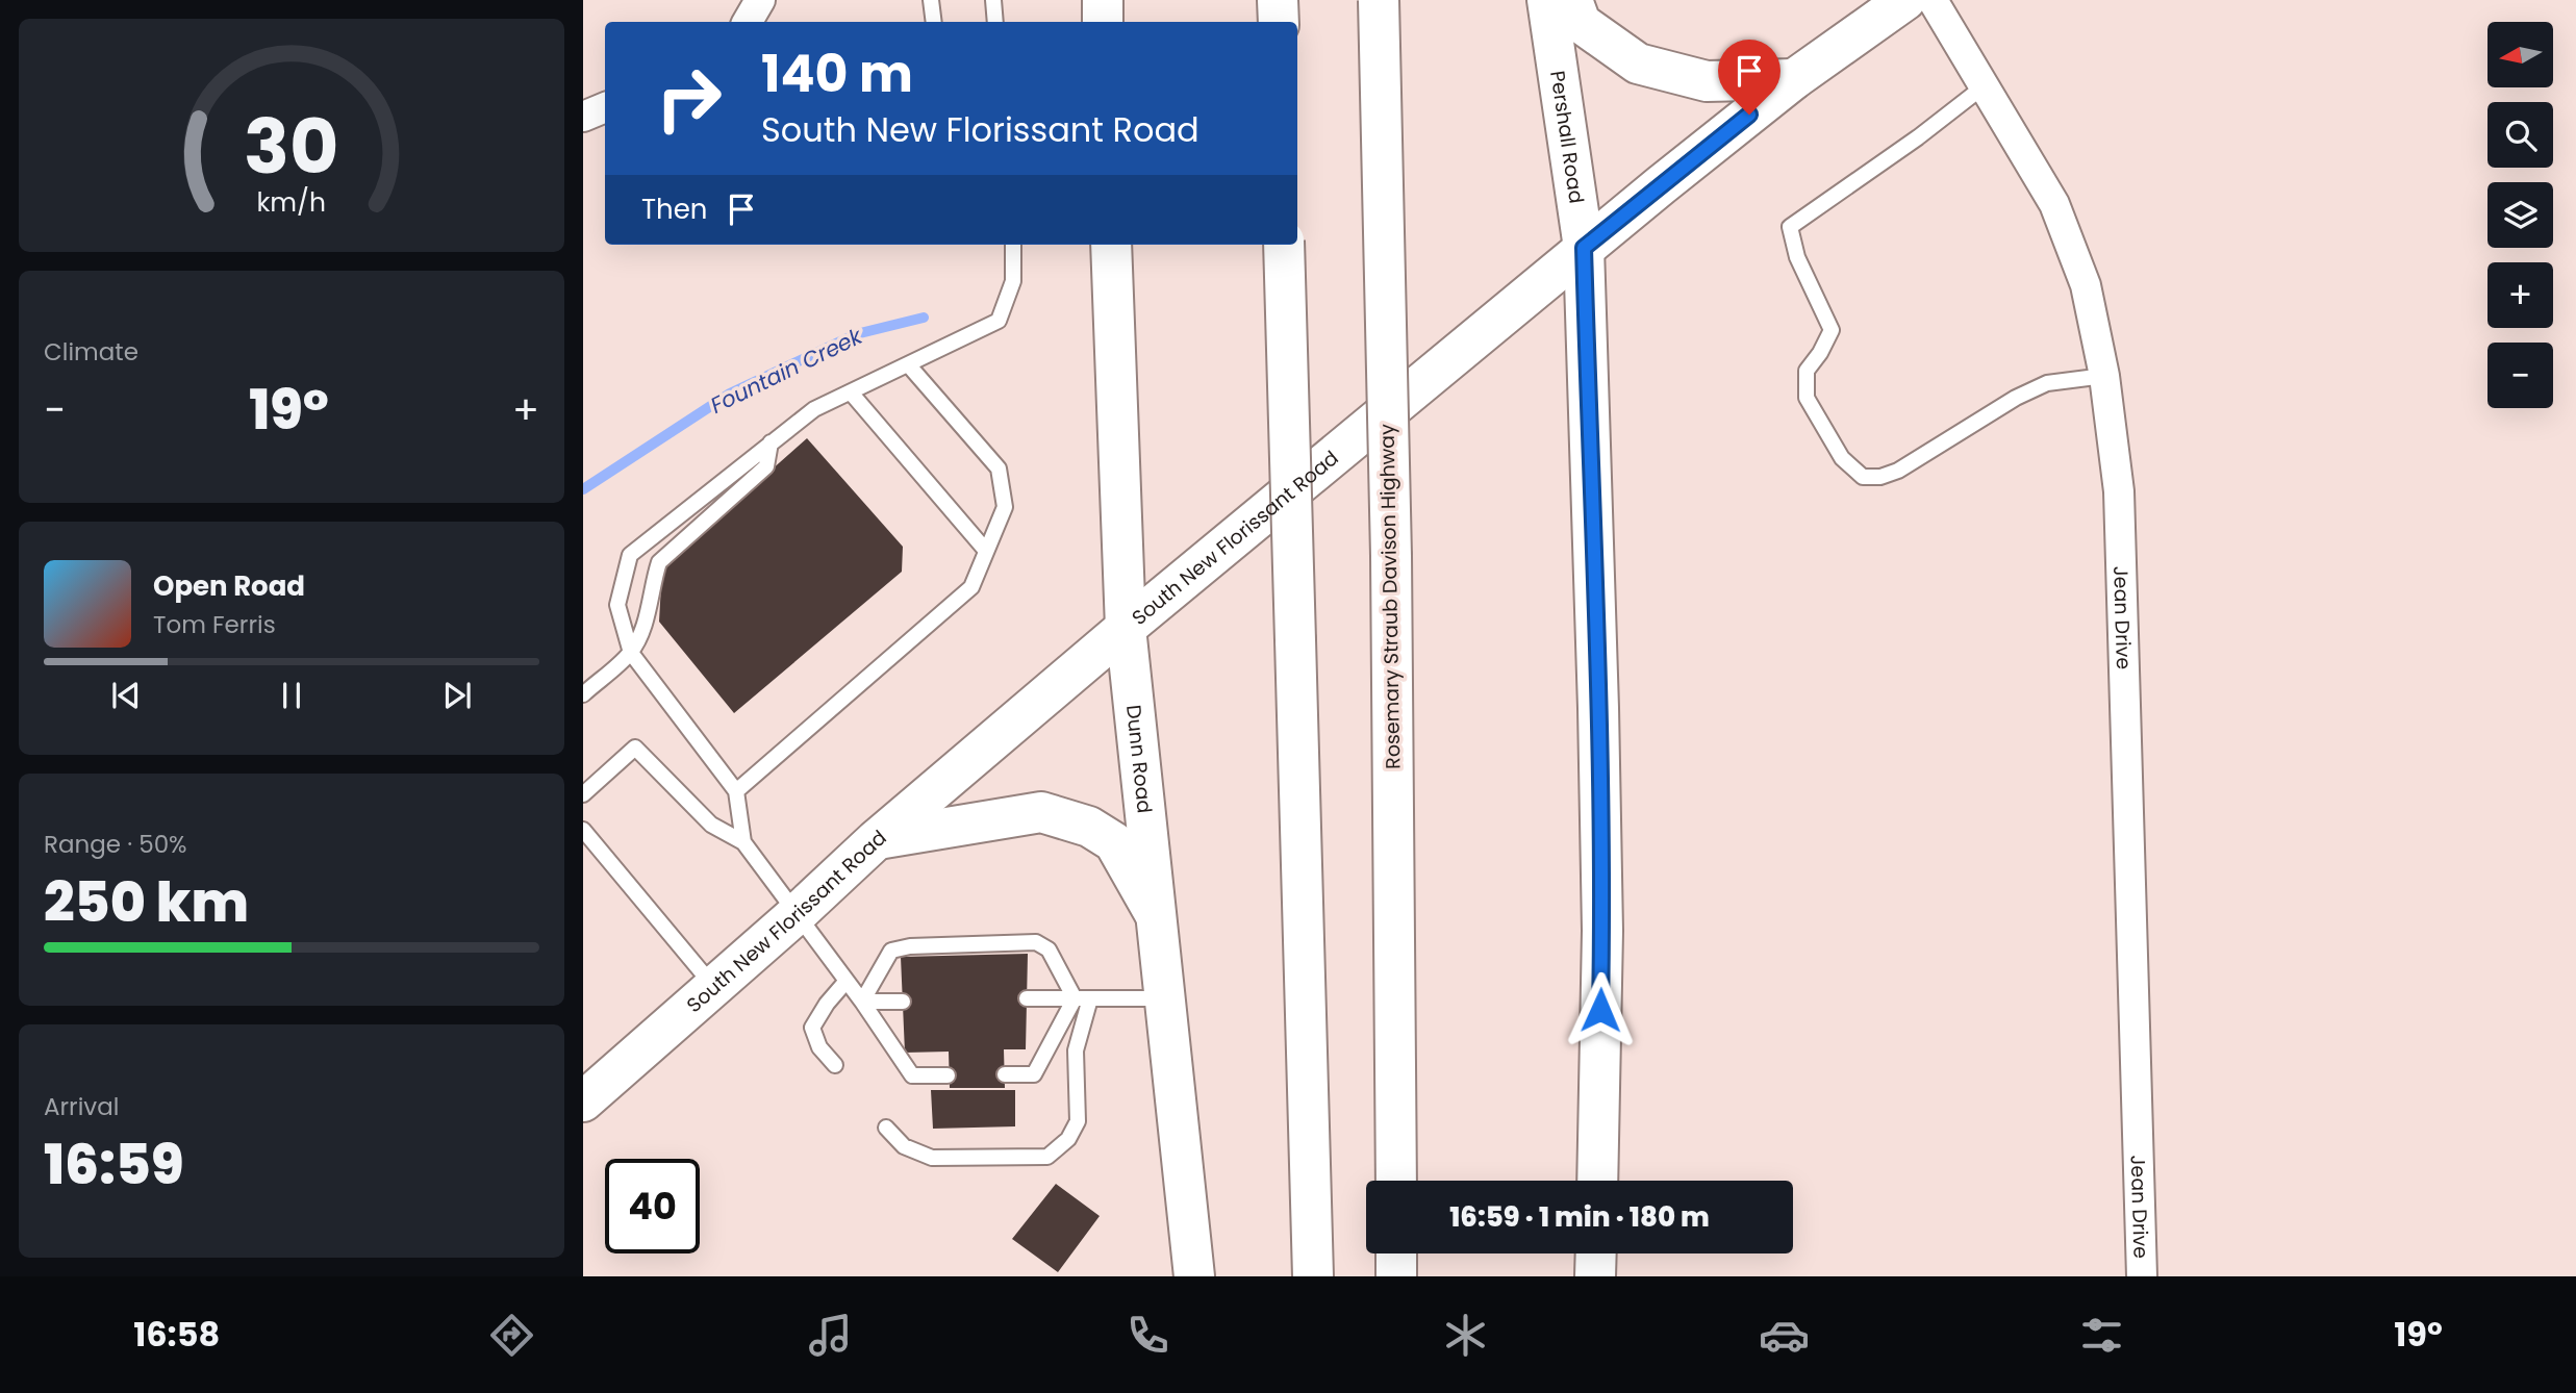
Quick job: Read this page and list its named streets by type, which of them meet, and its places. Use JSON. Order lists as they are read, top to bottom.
{
  "streets": {
    "main road": [
      "Pershall Road",
      "South New Florissant Road",
      "Rosemary Straub Davison Highway",
      "Dunn Road"
    ],
    "street": ["Jean Drive"]
  },
  "crossings": [
    ["Pershall Road", "South New Florissant Road"],
    ["South New Florissant Road", "Dunn Road"]
  ],
  "water": ["Fountain Creek"],
  "north": "left",
  "page": {
    "map_buttons": ["+", "−"],
    "turn": ["140 m", "South New Florissant Road"],
    "then": "Then",
    "tile": [
      "Climate",
      ["Range · 50%", "250 km"],
      ["Arrival", "16:59"]
    ],
    "heat": ["−", "19°", "+"],
    "song": ["Open Road", "Tom Ferris"],
    "limit": "40",
    "trip": "16:59 · 1 min · 180 m",
    "tabs": ["16:58", "19°"],
    "gauge": ["30", "km/h"]
  }
}
